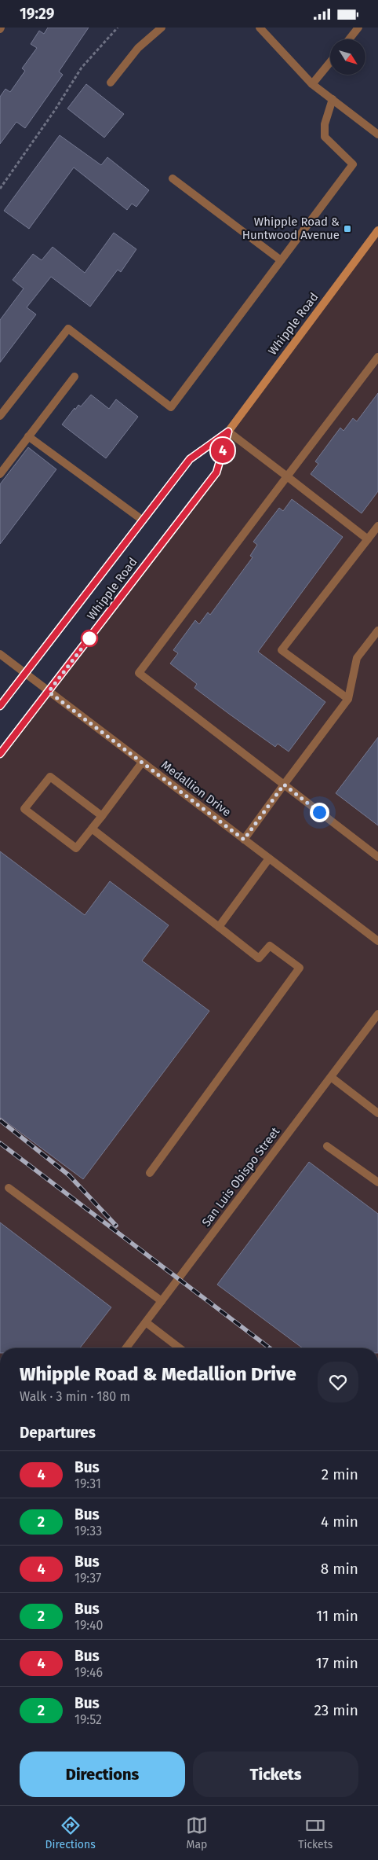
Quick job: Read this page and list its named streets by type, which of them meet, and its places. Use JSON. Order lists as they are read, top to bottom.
{
  "streets": {
    "main road": ["Whipple Road"],
    "street": ["Medallion Drive", "San Luis Obispo Street"]
  },
  "crossings": [
    ["Whipple Road", "Medallion Drive"]
  ],
  "places": {
    "transit": ["Whipple Road & Huntwood Avenue"]
  },
  "lines": ["bus line 4"],
  "north": "bottom right",
  "page": {
    "status": "19:29",
    "on_map": "4",
    "heading": [
      ["Whipple Road & Medallion Drive", "Walk · 3 min · 180 m"],
      "Departures"
    ],
    "list": [
      {
        "mark": "4",
        "name": "Bus",
        "note": "19:31",
        "value": "2 min"
      },
      {
        "mark": "2",
        "name": "Bus",
        "note": "19:33",
        "value": "4 min"
      },
      {
        "mark": "4",
        "name": "Bus",
        "note": "19:37",
        "value": "8 min"
      },
      {
        "mark": "2",
        "name": "Bus",
        "note": "19:40",
        "value": "11 min"
      },
      {
        "mark": "4",
        "name": "Bus",
        "note": "19:46",
        "value": "17 min"
      },
      {
        "mark": "2",
        "name": "Bus",
        "note": "19:52",
        "value": "23 min"
      }
    ],
    "buttons": ["Directions", "Tickets"],
    "tabs": ["Directions", "Map", "Tickets"]
  }
}
